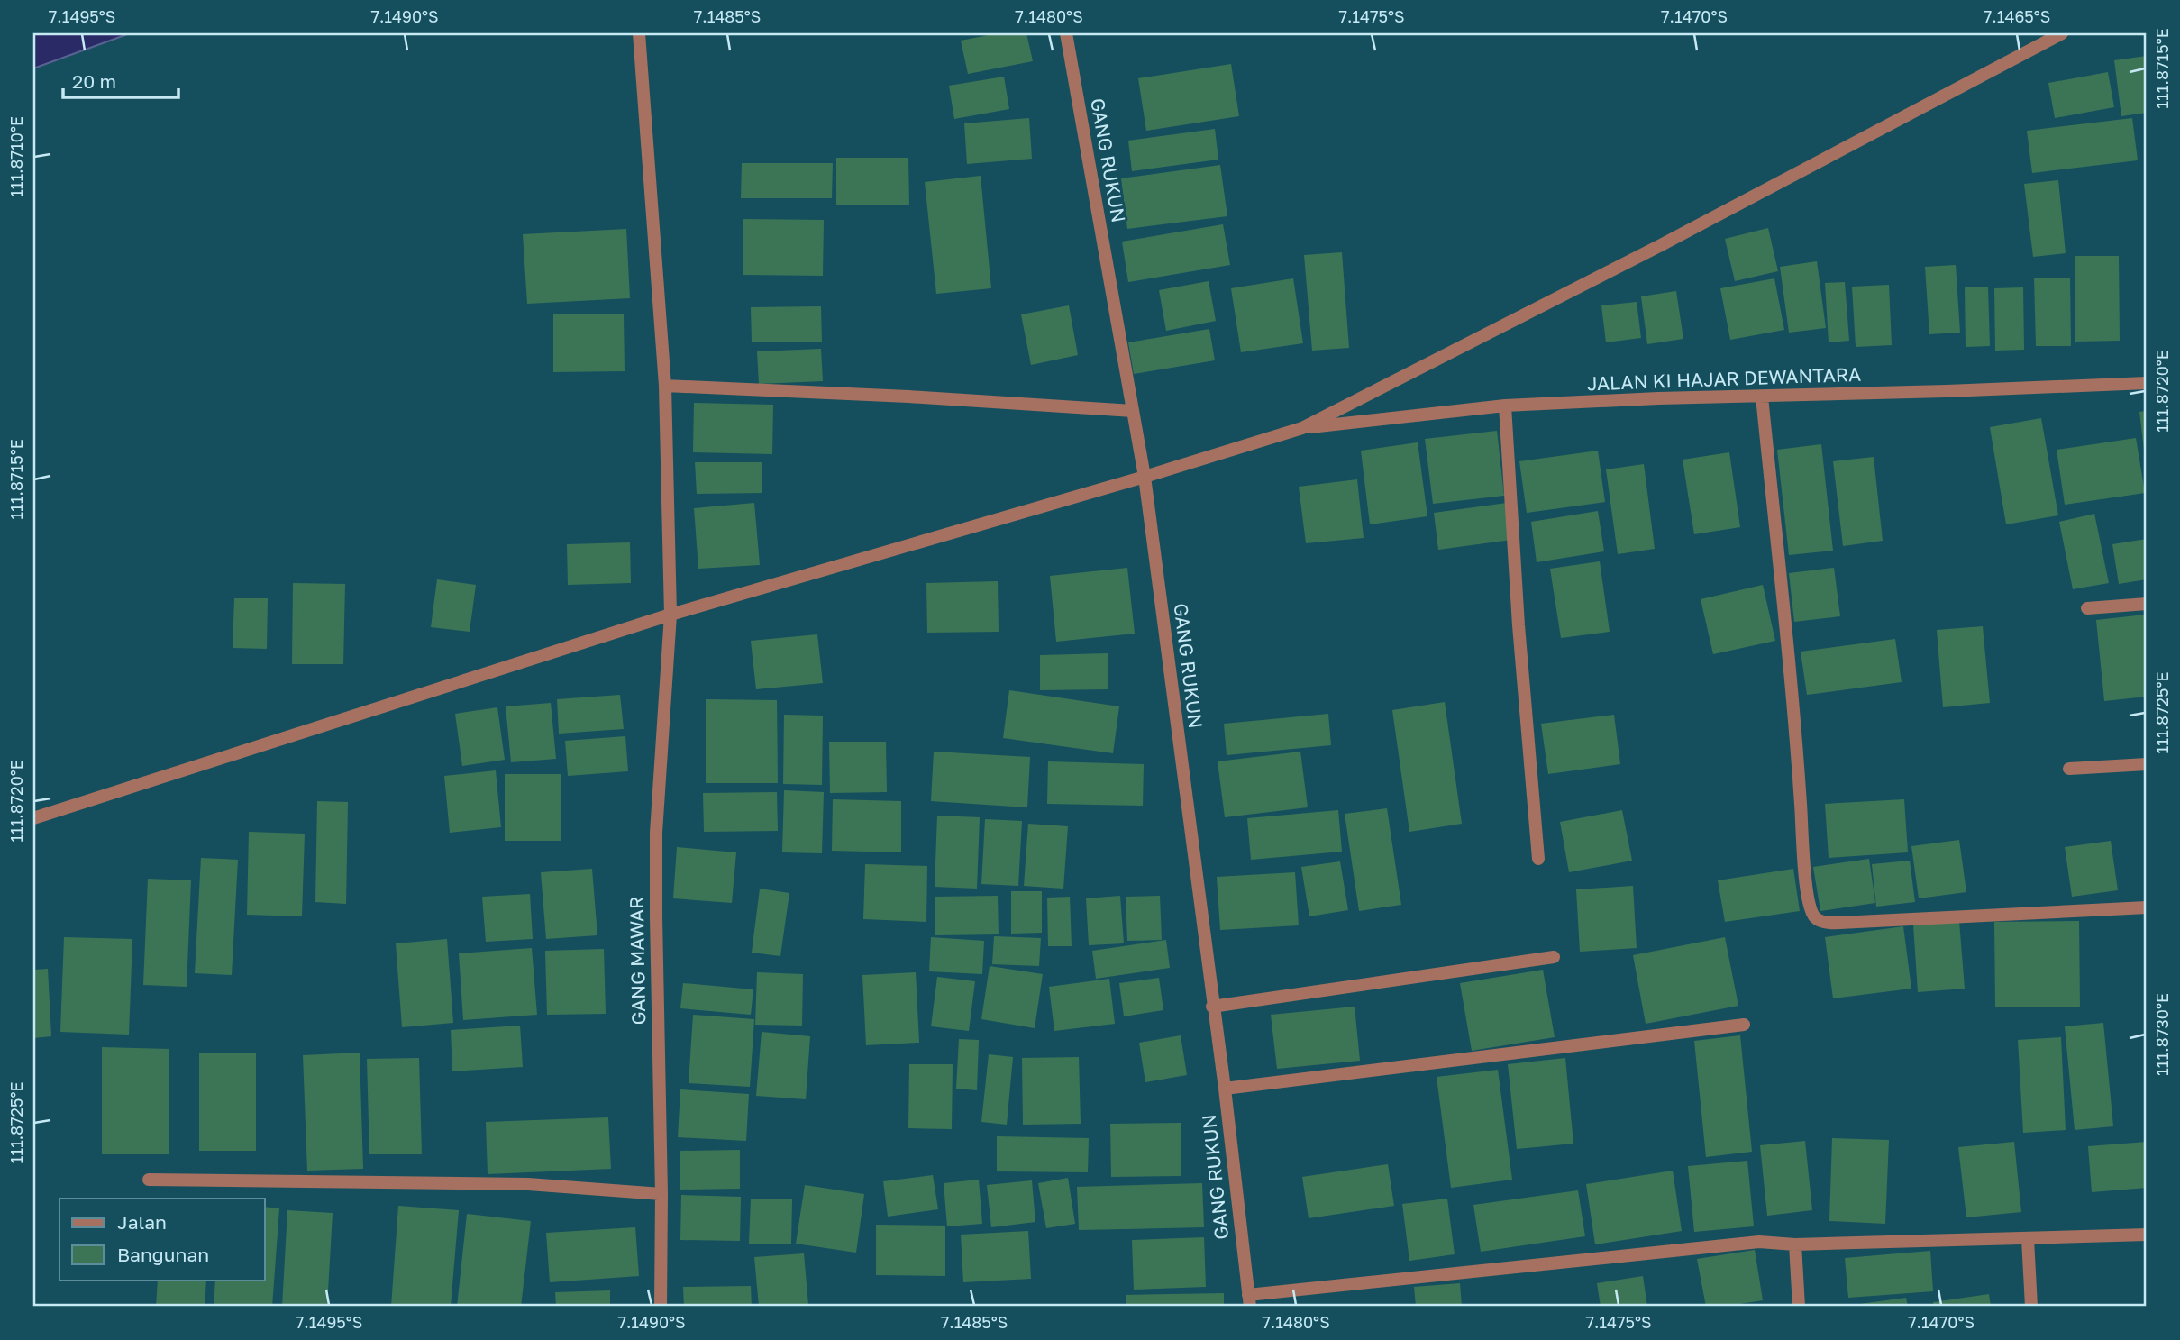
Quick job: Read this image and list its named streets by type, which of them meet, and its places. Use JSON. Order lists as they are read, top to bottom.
{
  "streets": {
    "street": ["GANG RUKUN", "JALAN KI HAJAR DEWANTARA", "GANG MAWAR"]
  },
  "legend": ["Jalan", "Bangunan"],
  "scale_bar": "20 m",
  "coordinates": [
    "7.1495°S",
    "7.1490°S",
    "7.1485°S",
    "7.1480°S",
    "7.1475°S",
    "7.1470°S",
    "7.1465°S",
    "111.8715°E",
    "111.8710°E",
    "111.8720°E",
    "111.8725°E",
    "111.8730°E"
  ]
}
